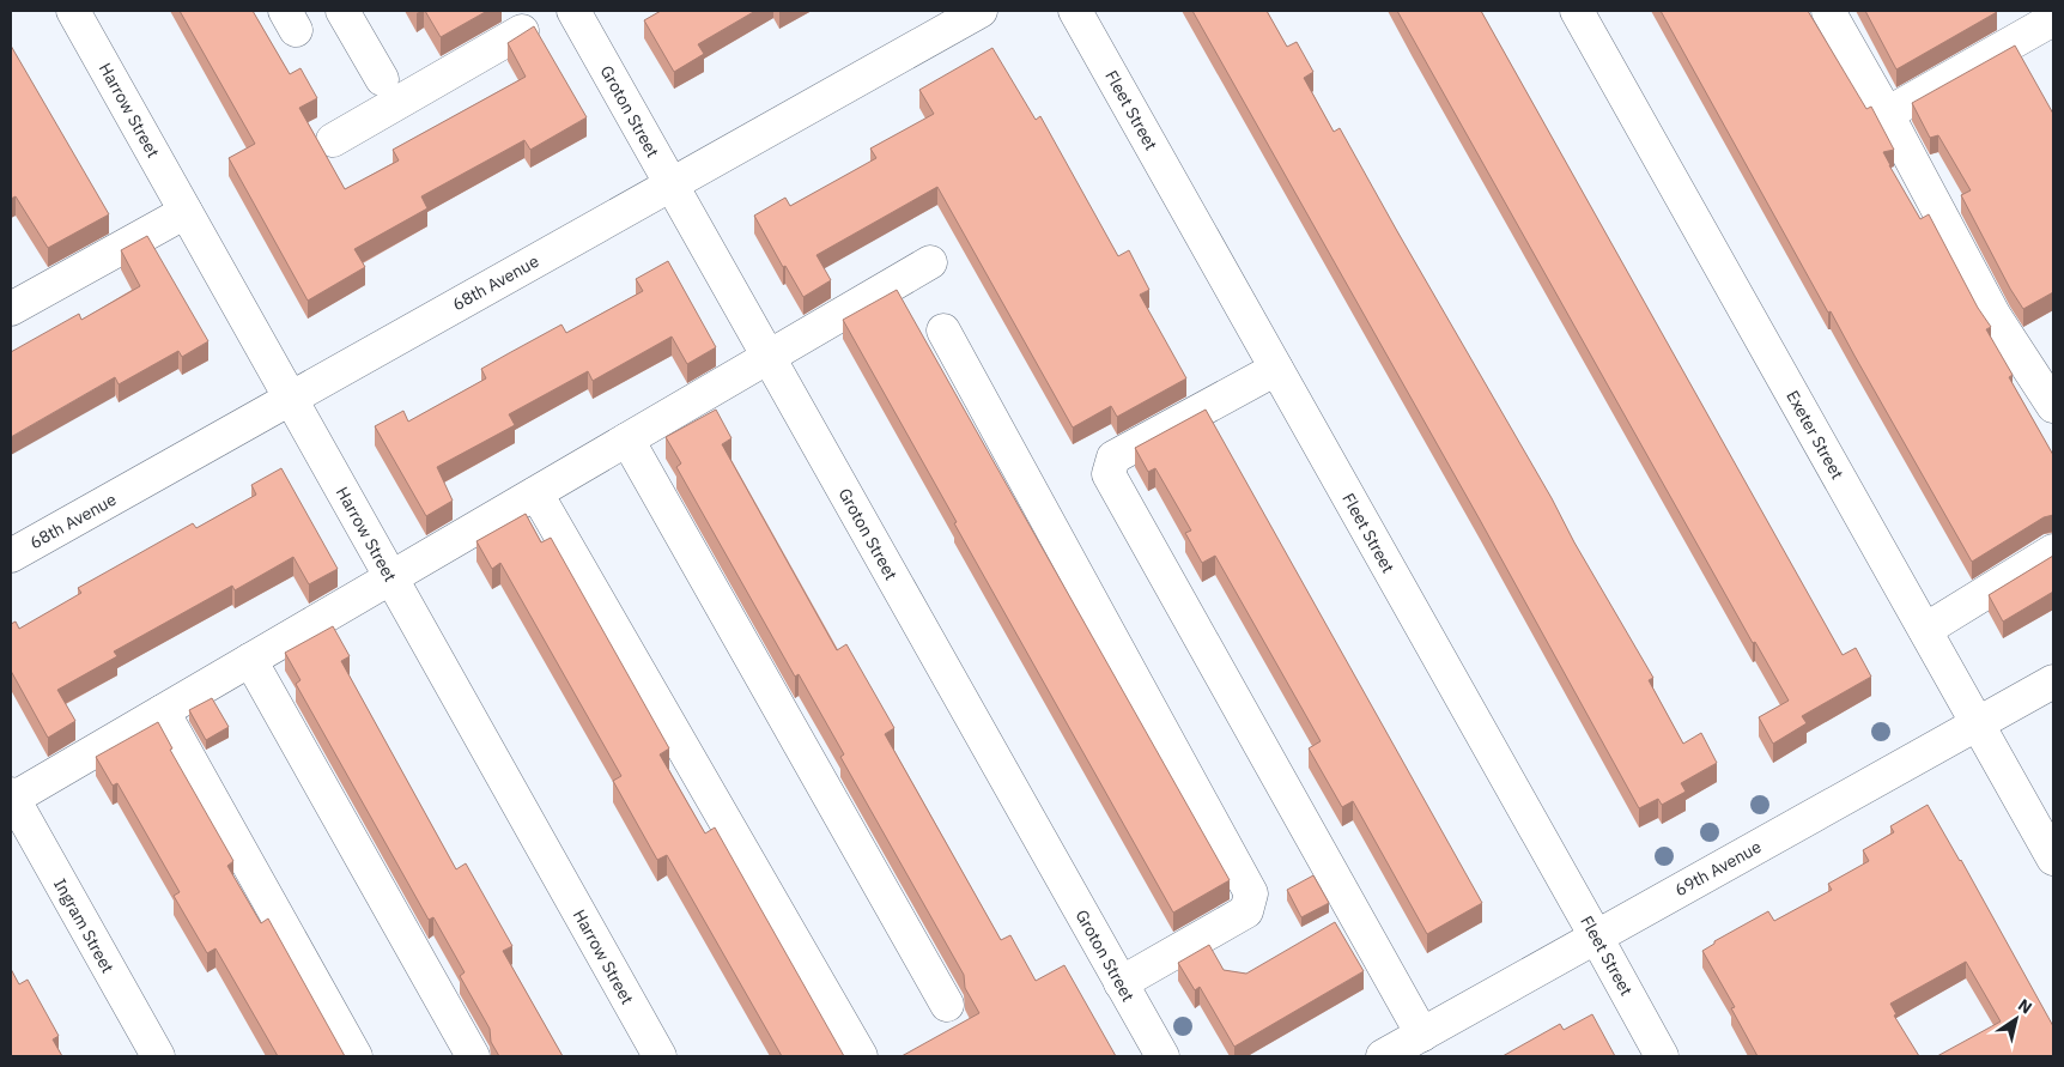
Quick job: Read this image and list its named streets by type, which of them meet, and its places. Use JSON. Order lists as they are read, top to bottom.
{
  "streets": {
    "street": [
      "Harrow Street",
      "Fleet Street",
      "Groton Street",
      "68th Avenue",
      "Exeter Street",
      "69th Avenue",
      "Ingram Street"
    ]
  },
  "crossings": [
    ["Harrow Street", "68th Avenue"],
    ["Fleet Street", "69th Avenue"],
    ["Groton Street", "68th Avenue"],
    ["Exeter Street", "69th Avenue"]
  ],
  "north": "top right"
}
